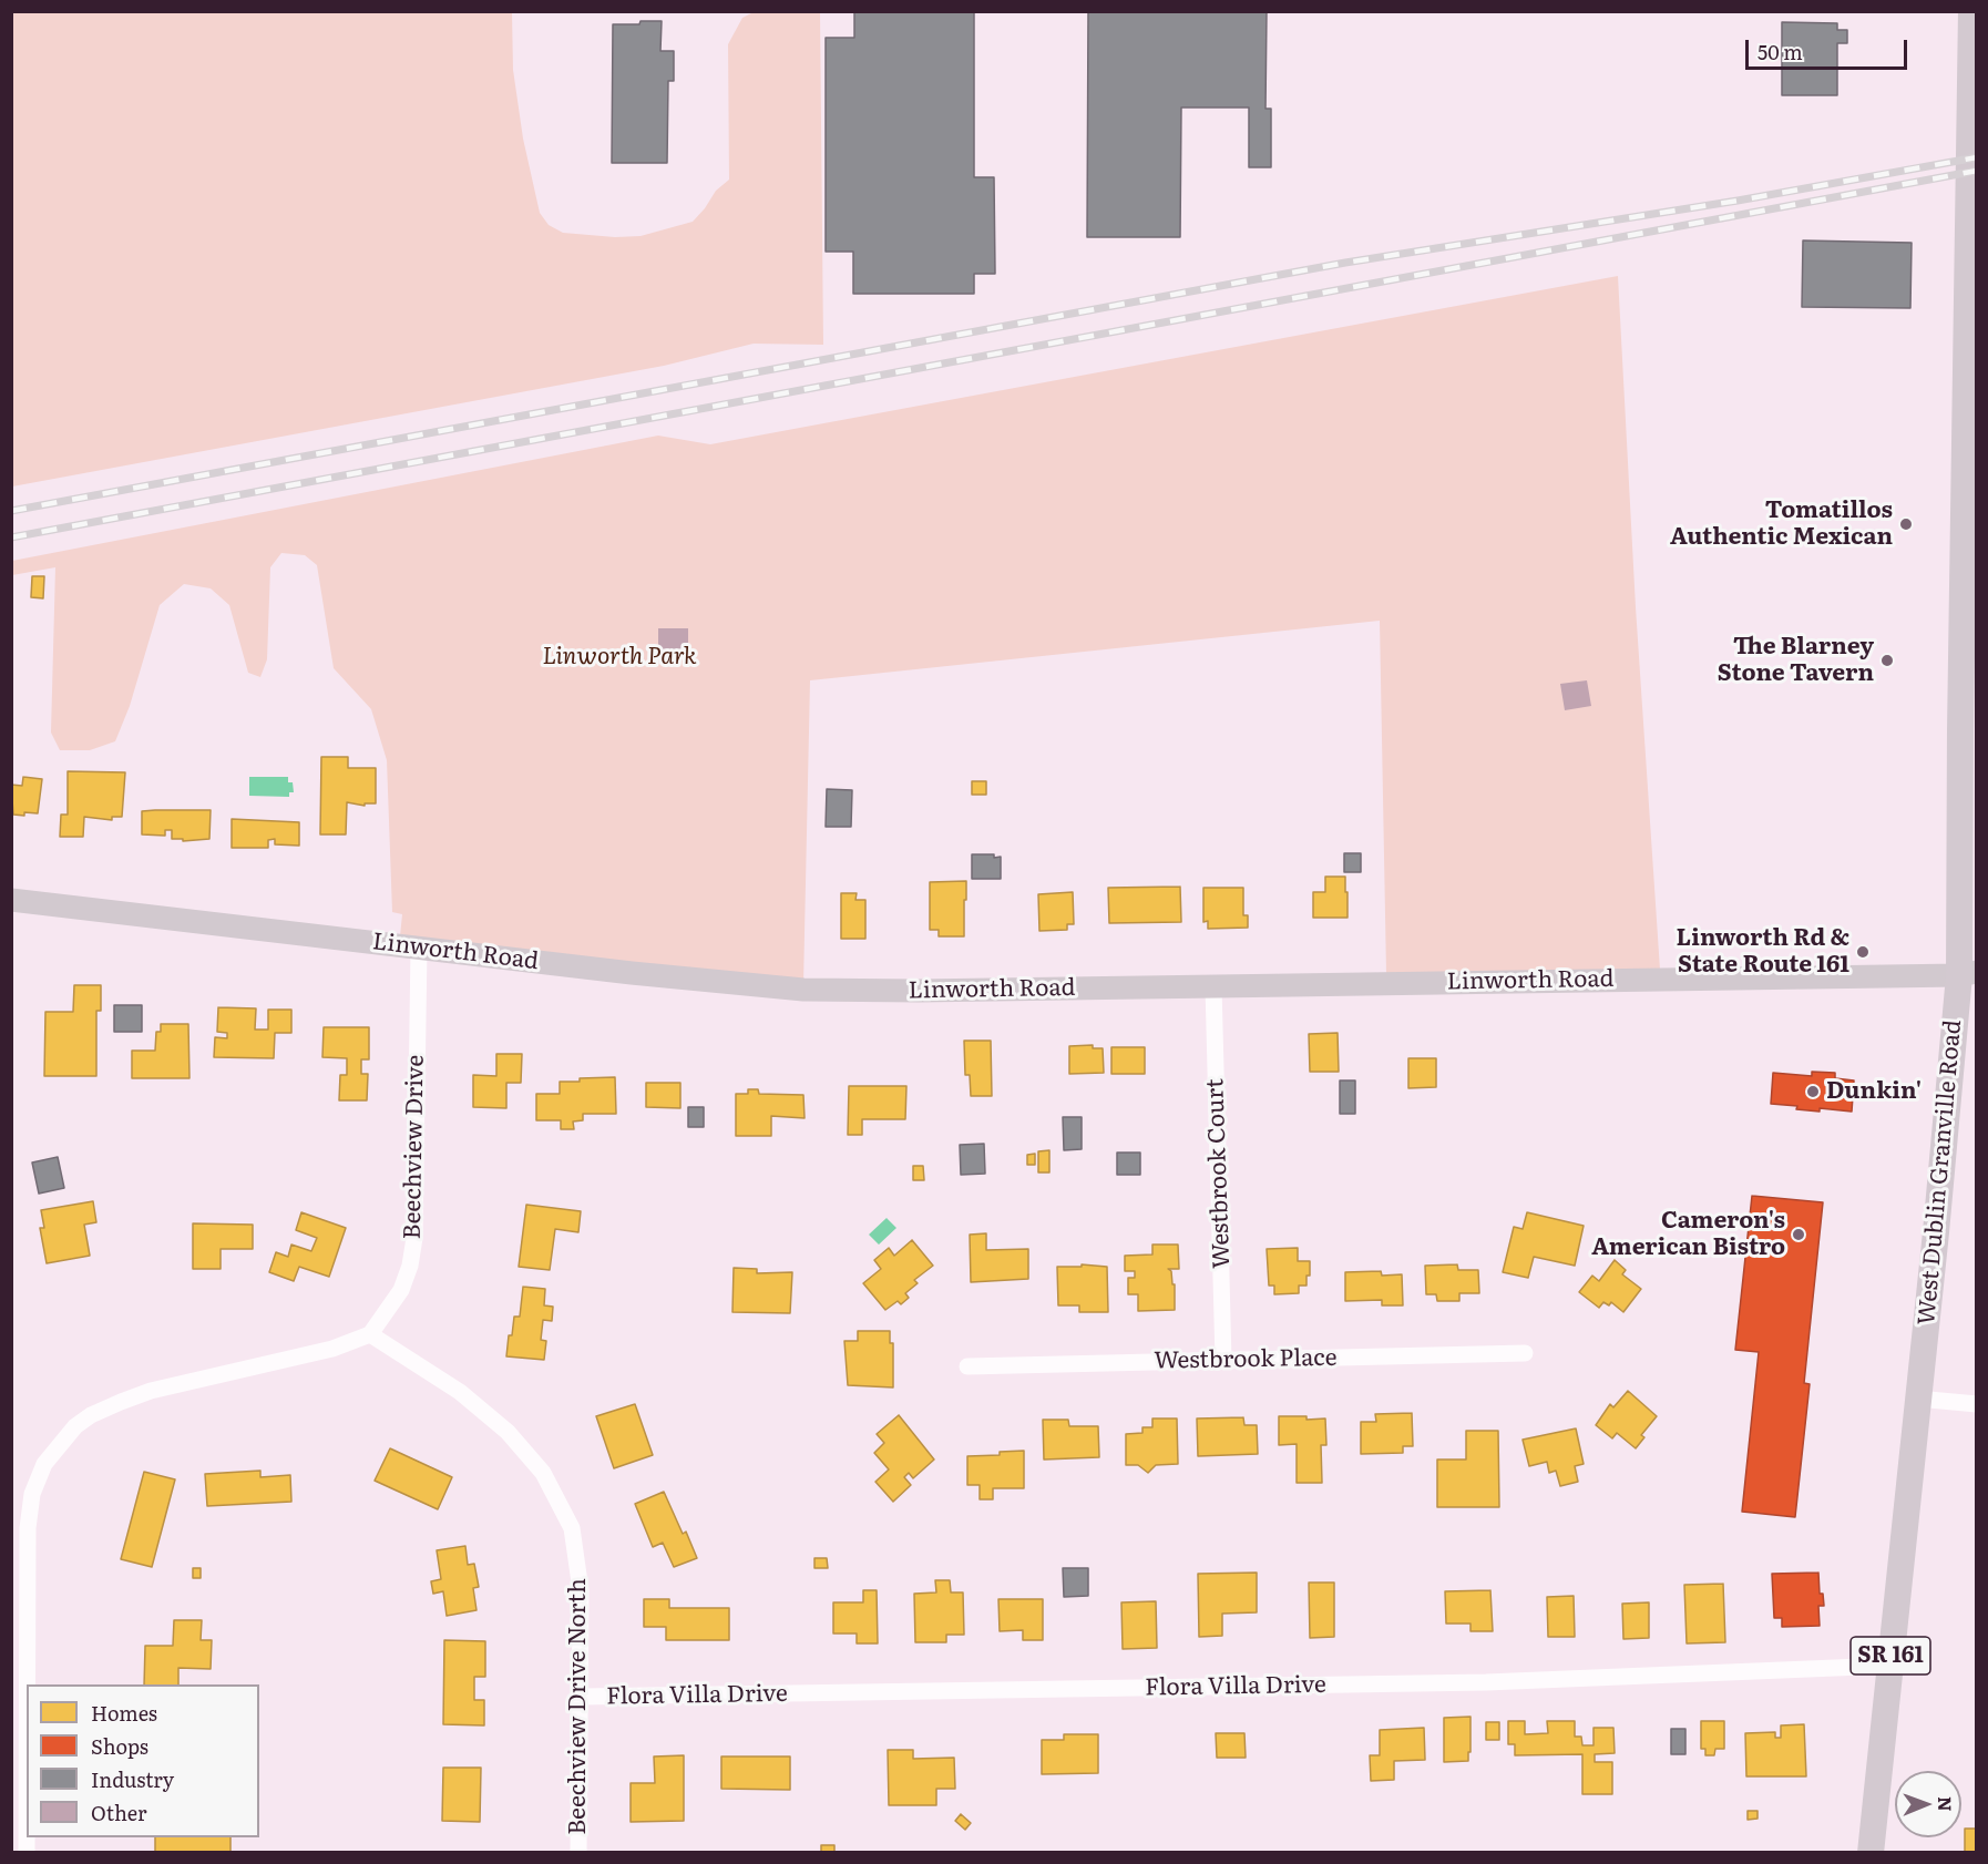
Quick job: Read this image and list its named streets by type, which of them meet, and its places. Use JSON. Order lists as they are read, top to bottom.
{
  "streets": {
    "main road": ["Linworth Road", "West Dublin Granville Road", "SR 161"],
    "street": [
      "Beechview Drive",
      "Westbrook Court",
      "Westbrook Place",
      "Flora Villa Drive",
      "Beechview Drive North"
    ]
  },
  "crossings": [
    ["Linworth Road", "Beechview Drive"],
    ["Linworth Road", "West Dublin Granville Road"],
    ["Linworth Road", "Westbrook Court"],
    ["Beechview Drive", "Beechview Drive North"],
    ["West Dublin Granville Road", "Flora Villa Drive"],
    ["Westbrook Court", "Westbrook Place"],
    ["Flora Villa Drive", "Beechview Drive North"]
  ],
  "parks": ["Linworth Park"],
  "places": [
    "Tomatillos Authentic Mexican",
    "The Blarney Stone Tavern",
    "Linworth Rd & State Route 161",
    "Dunkin'",
    "Cameron's American Bistro"
  ],
  "legend": [
    "Homes",
    "Shops",
    "Industry",
    "Other"
  ],
  "scale_bar": "50 m",
  "north": "right"
}
